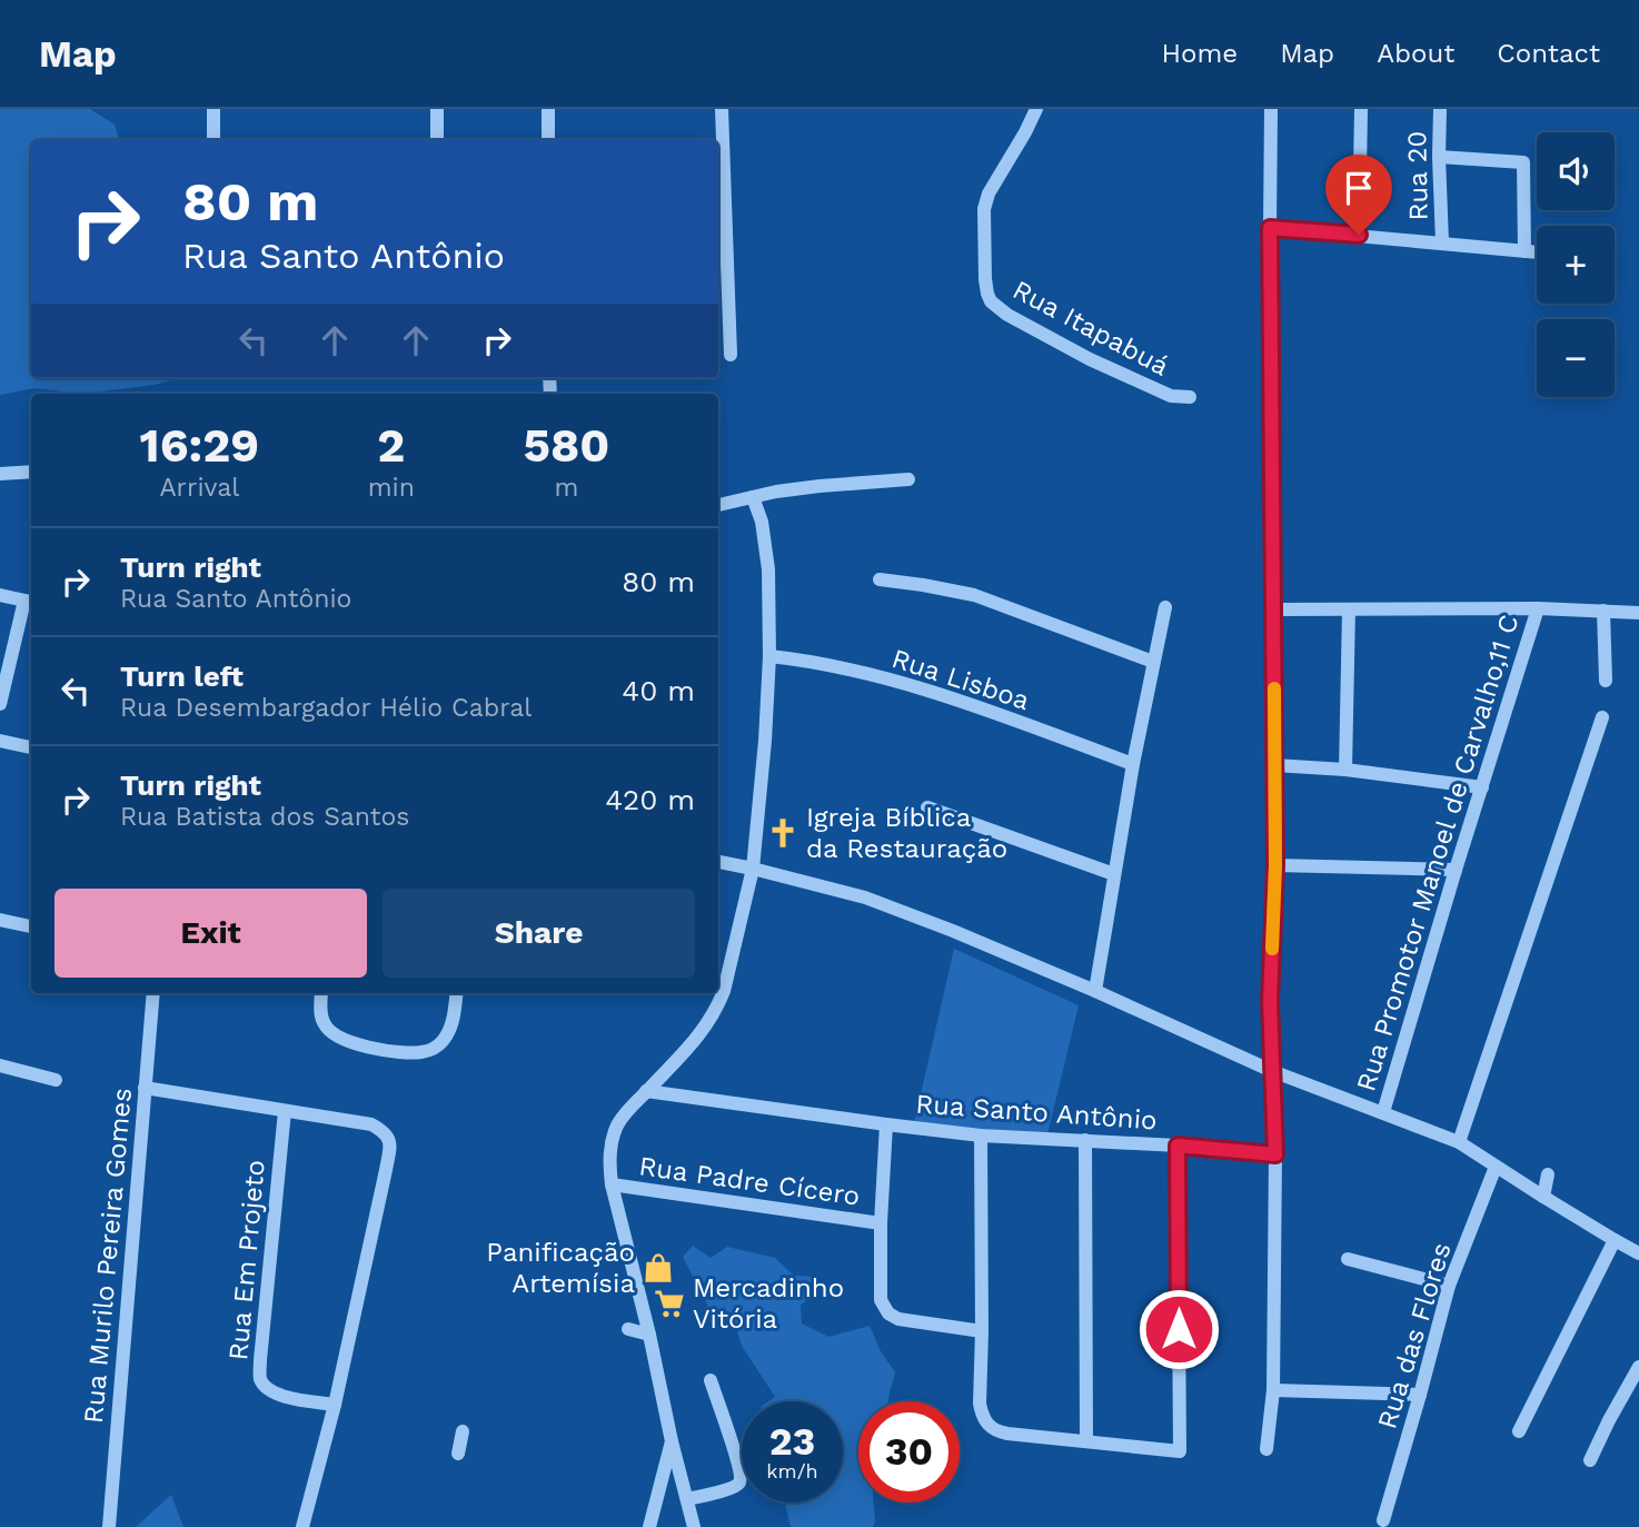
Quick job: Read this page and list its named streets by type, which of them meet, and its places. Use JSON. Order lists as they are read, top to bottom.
{
  "streets": {
    "street": [
      "Rua 20",
      "Rua Itapabuá",
      "Rua Lisboa",
      "Rua Promotor Manoel de Carvalho,11 C",
      "Rua Santo Antônio",
      "Rua Padre Cícero",
      "Rua Murilo Pereira Gomes",
      "Rua Em Projeto",
      "Rua das Flores"
    ]
  },
  "crossings": [
    ["Rua Santo Antônio", "Rua Padre Cícero"]
  ],
  "places": {
    "church": ["Igreja Bíblica da Restauração"],
    "shop": ["Panificação Artemísia"],
    "supermarket": ["Mercadinho Vitória"]
  },
  "page": {
    "header": "Map",
    "nav": [
      "Home",
      "Map",
      "About",
      "Contact"
    ],
    "map_buttons": ["+", "−"],
    "turn": ["80 m", "Rua Santo Antônio"],
    "eta": [
      "16:29",
      "Arrival",
      "2",
      "min",
      "580",
      "m"
    ],
    "list": [
      {
        "name": "Turn right",
        "note": "Rua Santo Antônio",
        "value": "80 m"
      },
      {
        "name": "Turn left",
        "note": "Rua Desembargador Hélio Cabral",
        "value": "40 m"
      },
      {
        "name": "Turn right",
        "note": "Rua Batista dos Santos",
        "value": "420 m"
      }
    ],
    "buttons": ["Exit", "Share"],
    "speed": "23 km/h",
    "limit": "30"
  }
}
